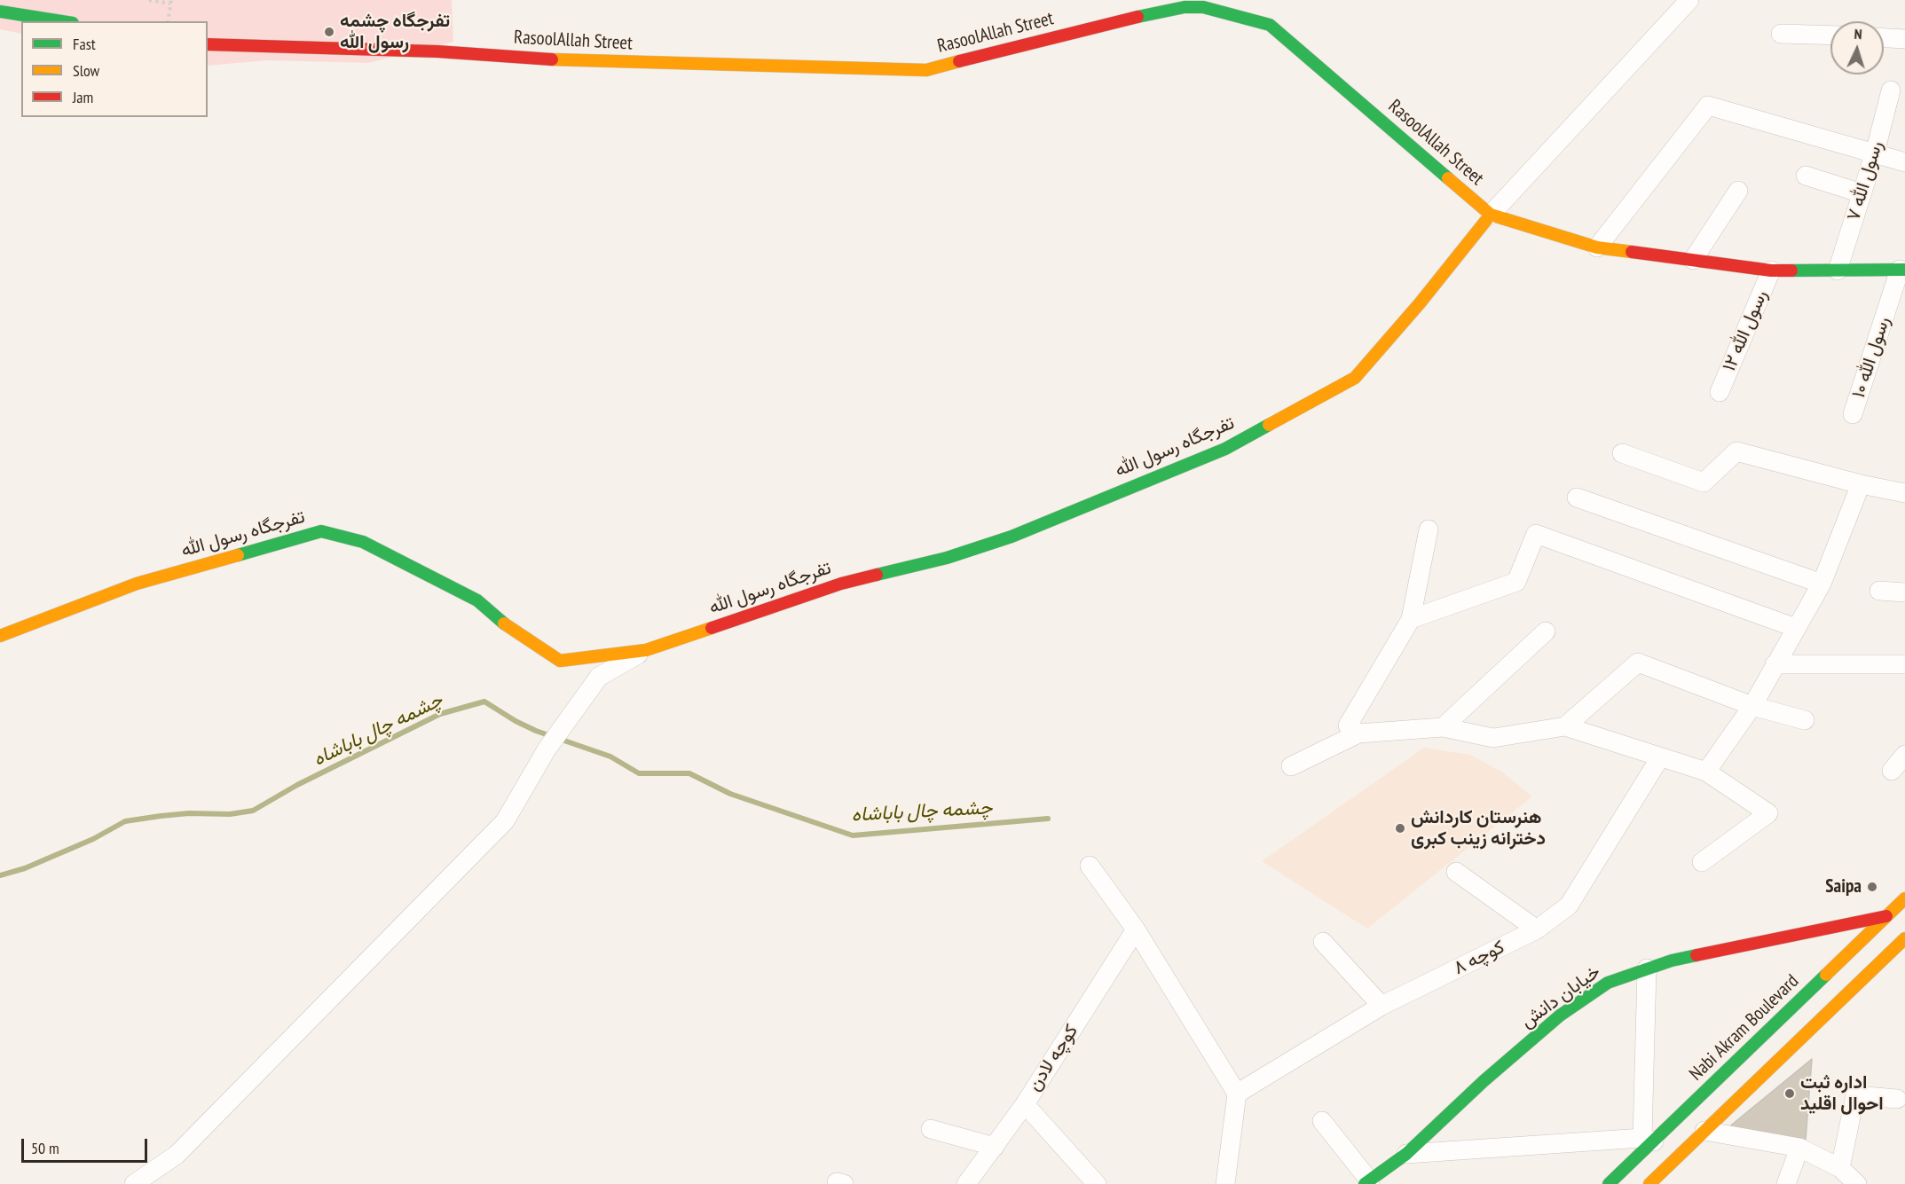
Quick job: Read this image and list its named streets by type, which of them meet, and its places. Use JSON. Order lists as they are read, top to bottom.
{
  "streets": {
    "street": [
      "RasoolAllah Street",
      "رسول الله ۷",
      "رسول الله ۱۲",
      "رسول الله ۱۰",
      "تفرجگاه رسول الله",
      "کوچه ۸",
      "خیابان دانش",
      "Nabi Akram Boulevard",
      "کوچه لادن"
    ]
  },
  "crossings": [
    ["RasoolAllah Street", "رسول الله ۷"],
    ["RasoolAllah Street", "رسول الله ۱۲"],
    ["RasoolAllah Street", "رسول الله ۱۰"],
    ["RasoolAllah Street", "تفرجگاه رسول الله"],
    ["خیابان دانش", "Nabi Akram Boulevard"]
  ],
  "water": ["چشمه چال باباشاه"],
  "places": [
    "تفرجگاه چشمه رسول الله",
    "هنرستان کاردانش دخترانه زینب کبری",
    "Saipa",
    "اداره ثبت احوال اقلید"
  ],
  "legend": ["Fast", "Slow", "Jam"],
  "scale_bar": "50 m",
  "north": "top"
}
